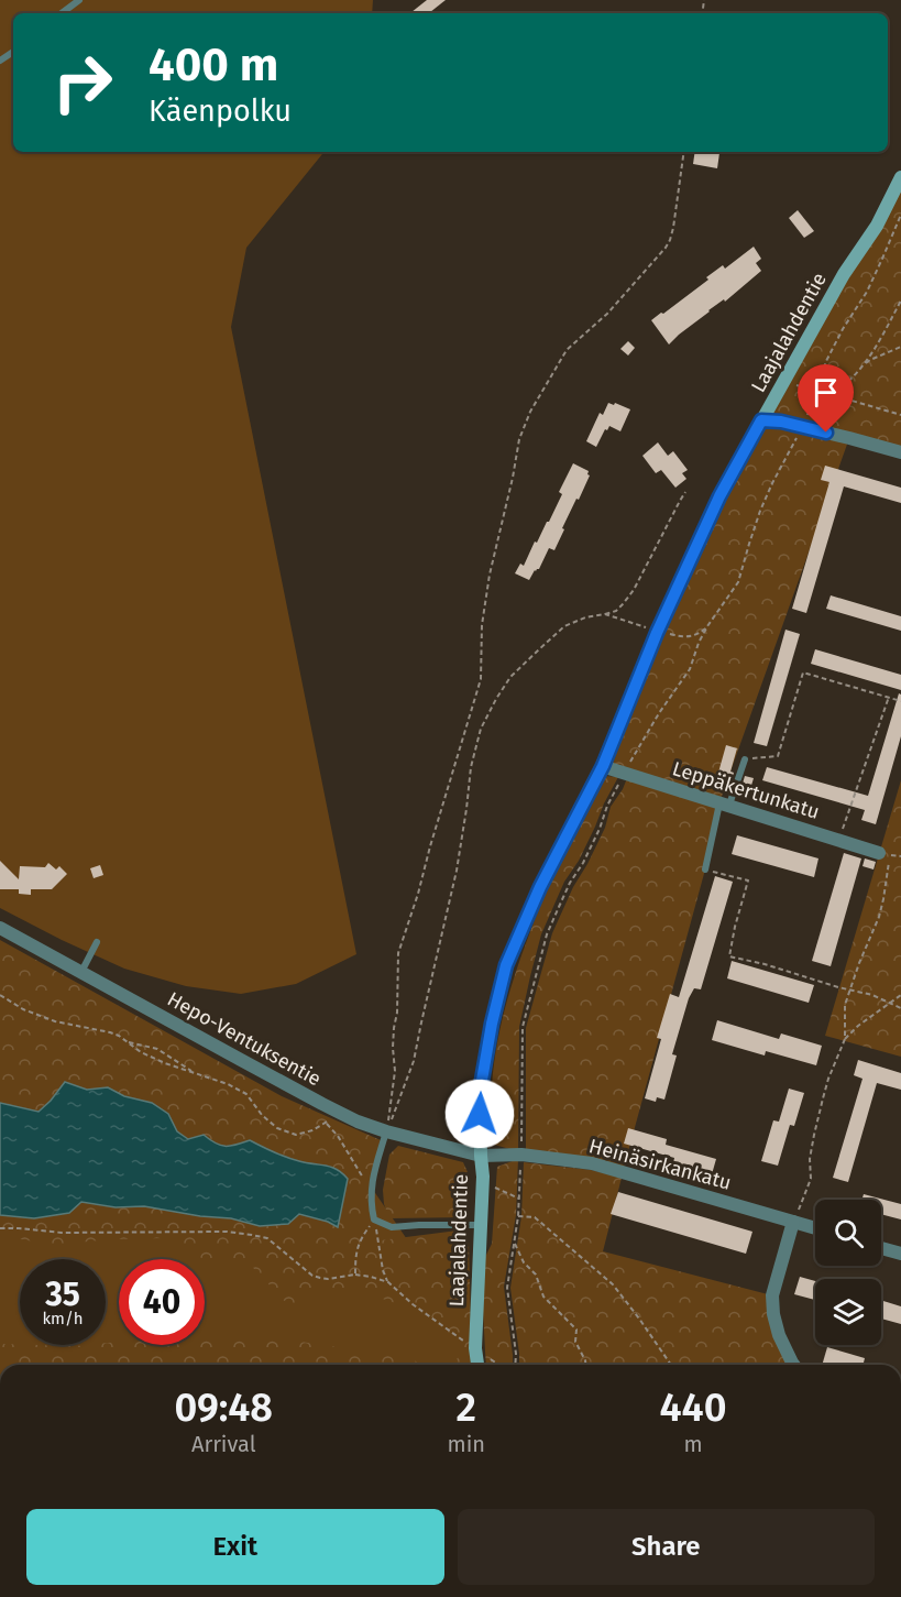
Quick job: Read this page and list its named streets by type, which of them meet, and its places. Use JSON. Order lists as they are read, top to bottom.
{
  "streets": {
    "street": [
      "Laajalahdentie",
      "Leppäkertunkatu",
      "Hepo-Ventuksentie",
      "Heinäsirkankatu"
    ]
  },
  "crossings": [
    ["Laajalahdentie", "Leppäkertunkatu"],
    ["Laajalahdentie", "Hepo-Ventuksentie"],
    ["Laajalahdentie", "Heinäsirkankatu"],
    ["Hepo-Ventuksentie", "Heinäsirkankatu"]
  ],
  "page": {
    "turn": ["400 m", "Käenpolku"],
    "speed": "35 km/h",
    "limit": "40",
    "eta": [
      "09:48",
      "Arrival",
      "2",
      "min",
      "440",
      "m"
    ],
    "buttons": ["Exit", "Share"]
  }
}
